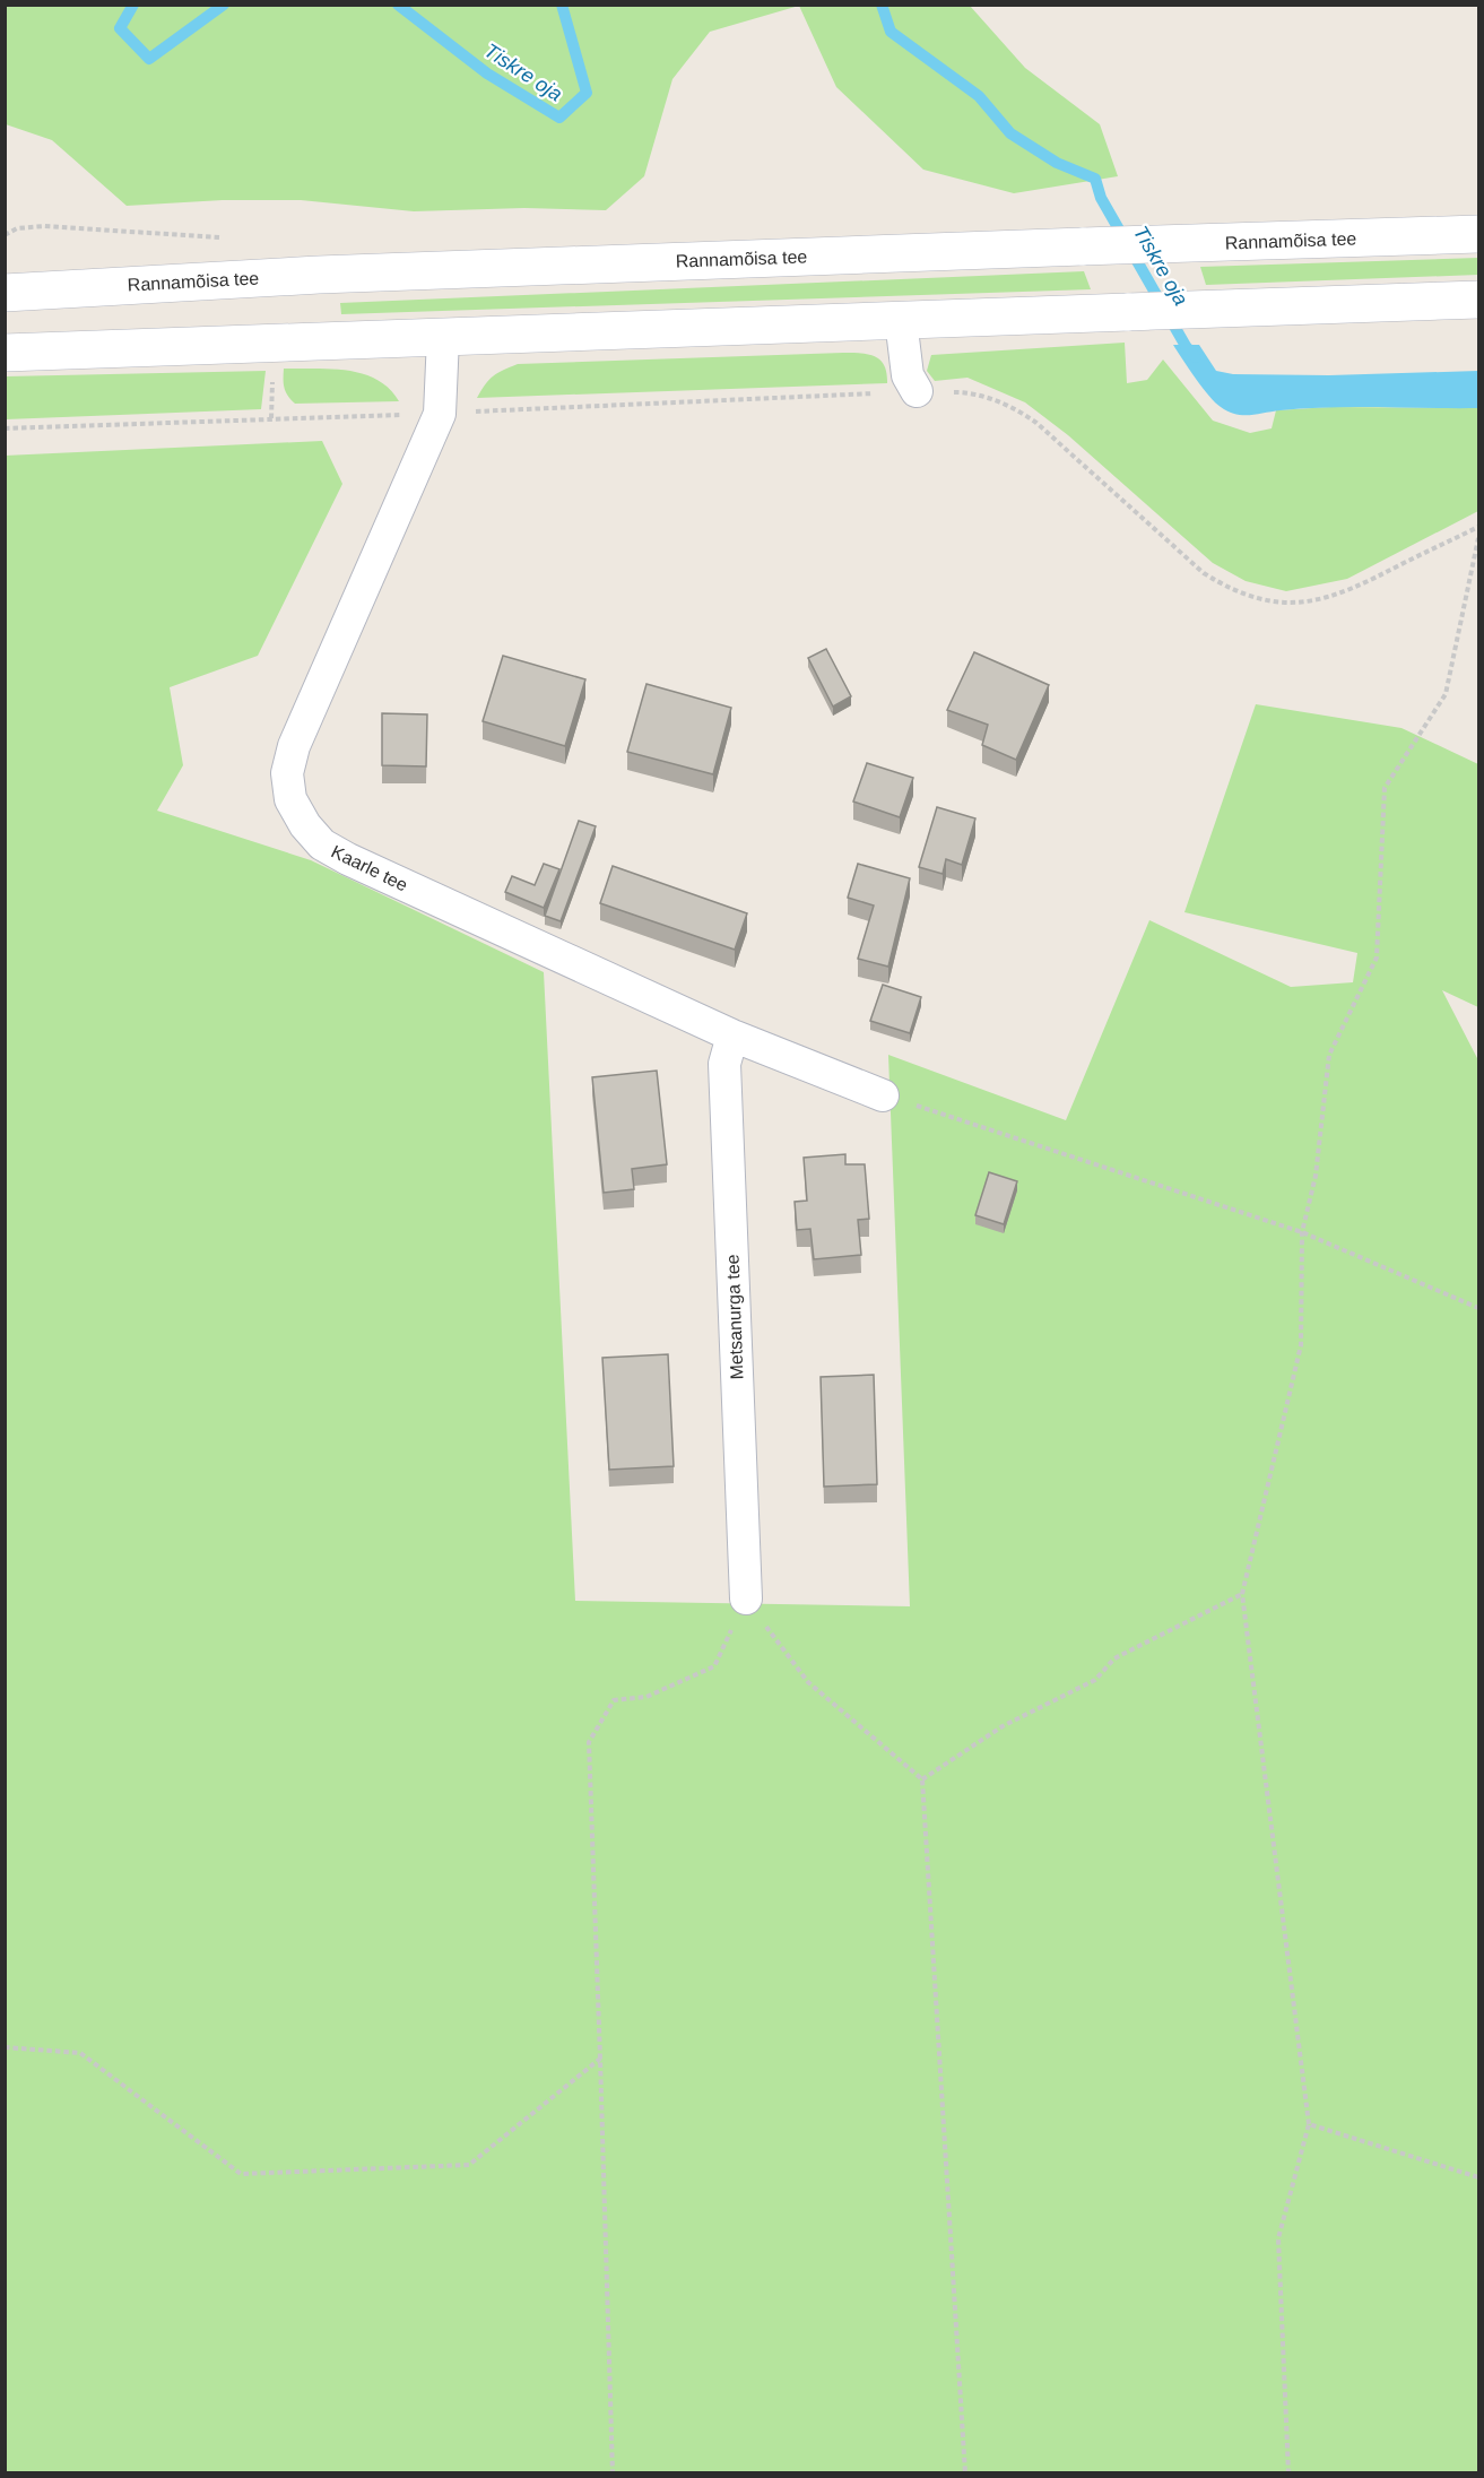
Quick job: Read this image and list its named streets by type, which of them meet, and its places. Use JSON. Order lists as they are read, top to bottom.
{
  "streets": {
    "street": ["Rannamõisa tee", "Kaarle tee", "Metsanurga tee"]
  },
  "crossings": [
    ["Kaarle tee", "Metsanurga tee"]
  ],
  "water": ["Tiskre oja"]
}
